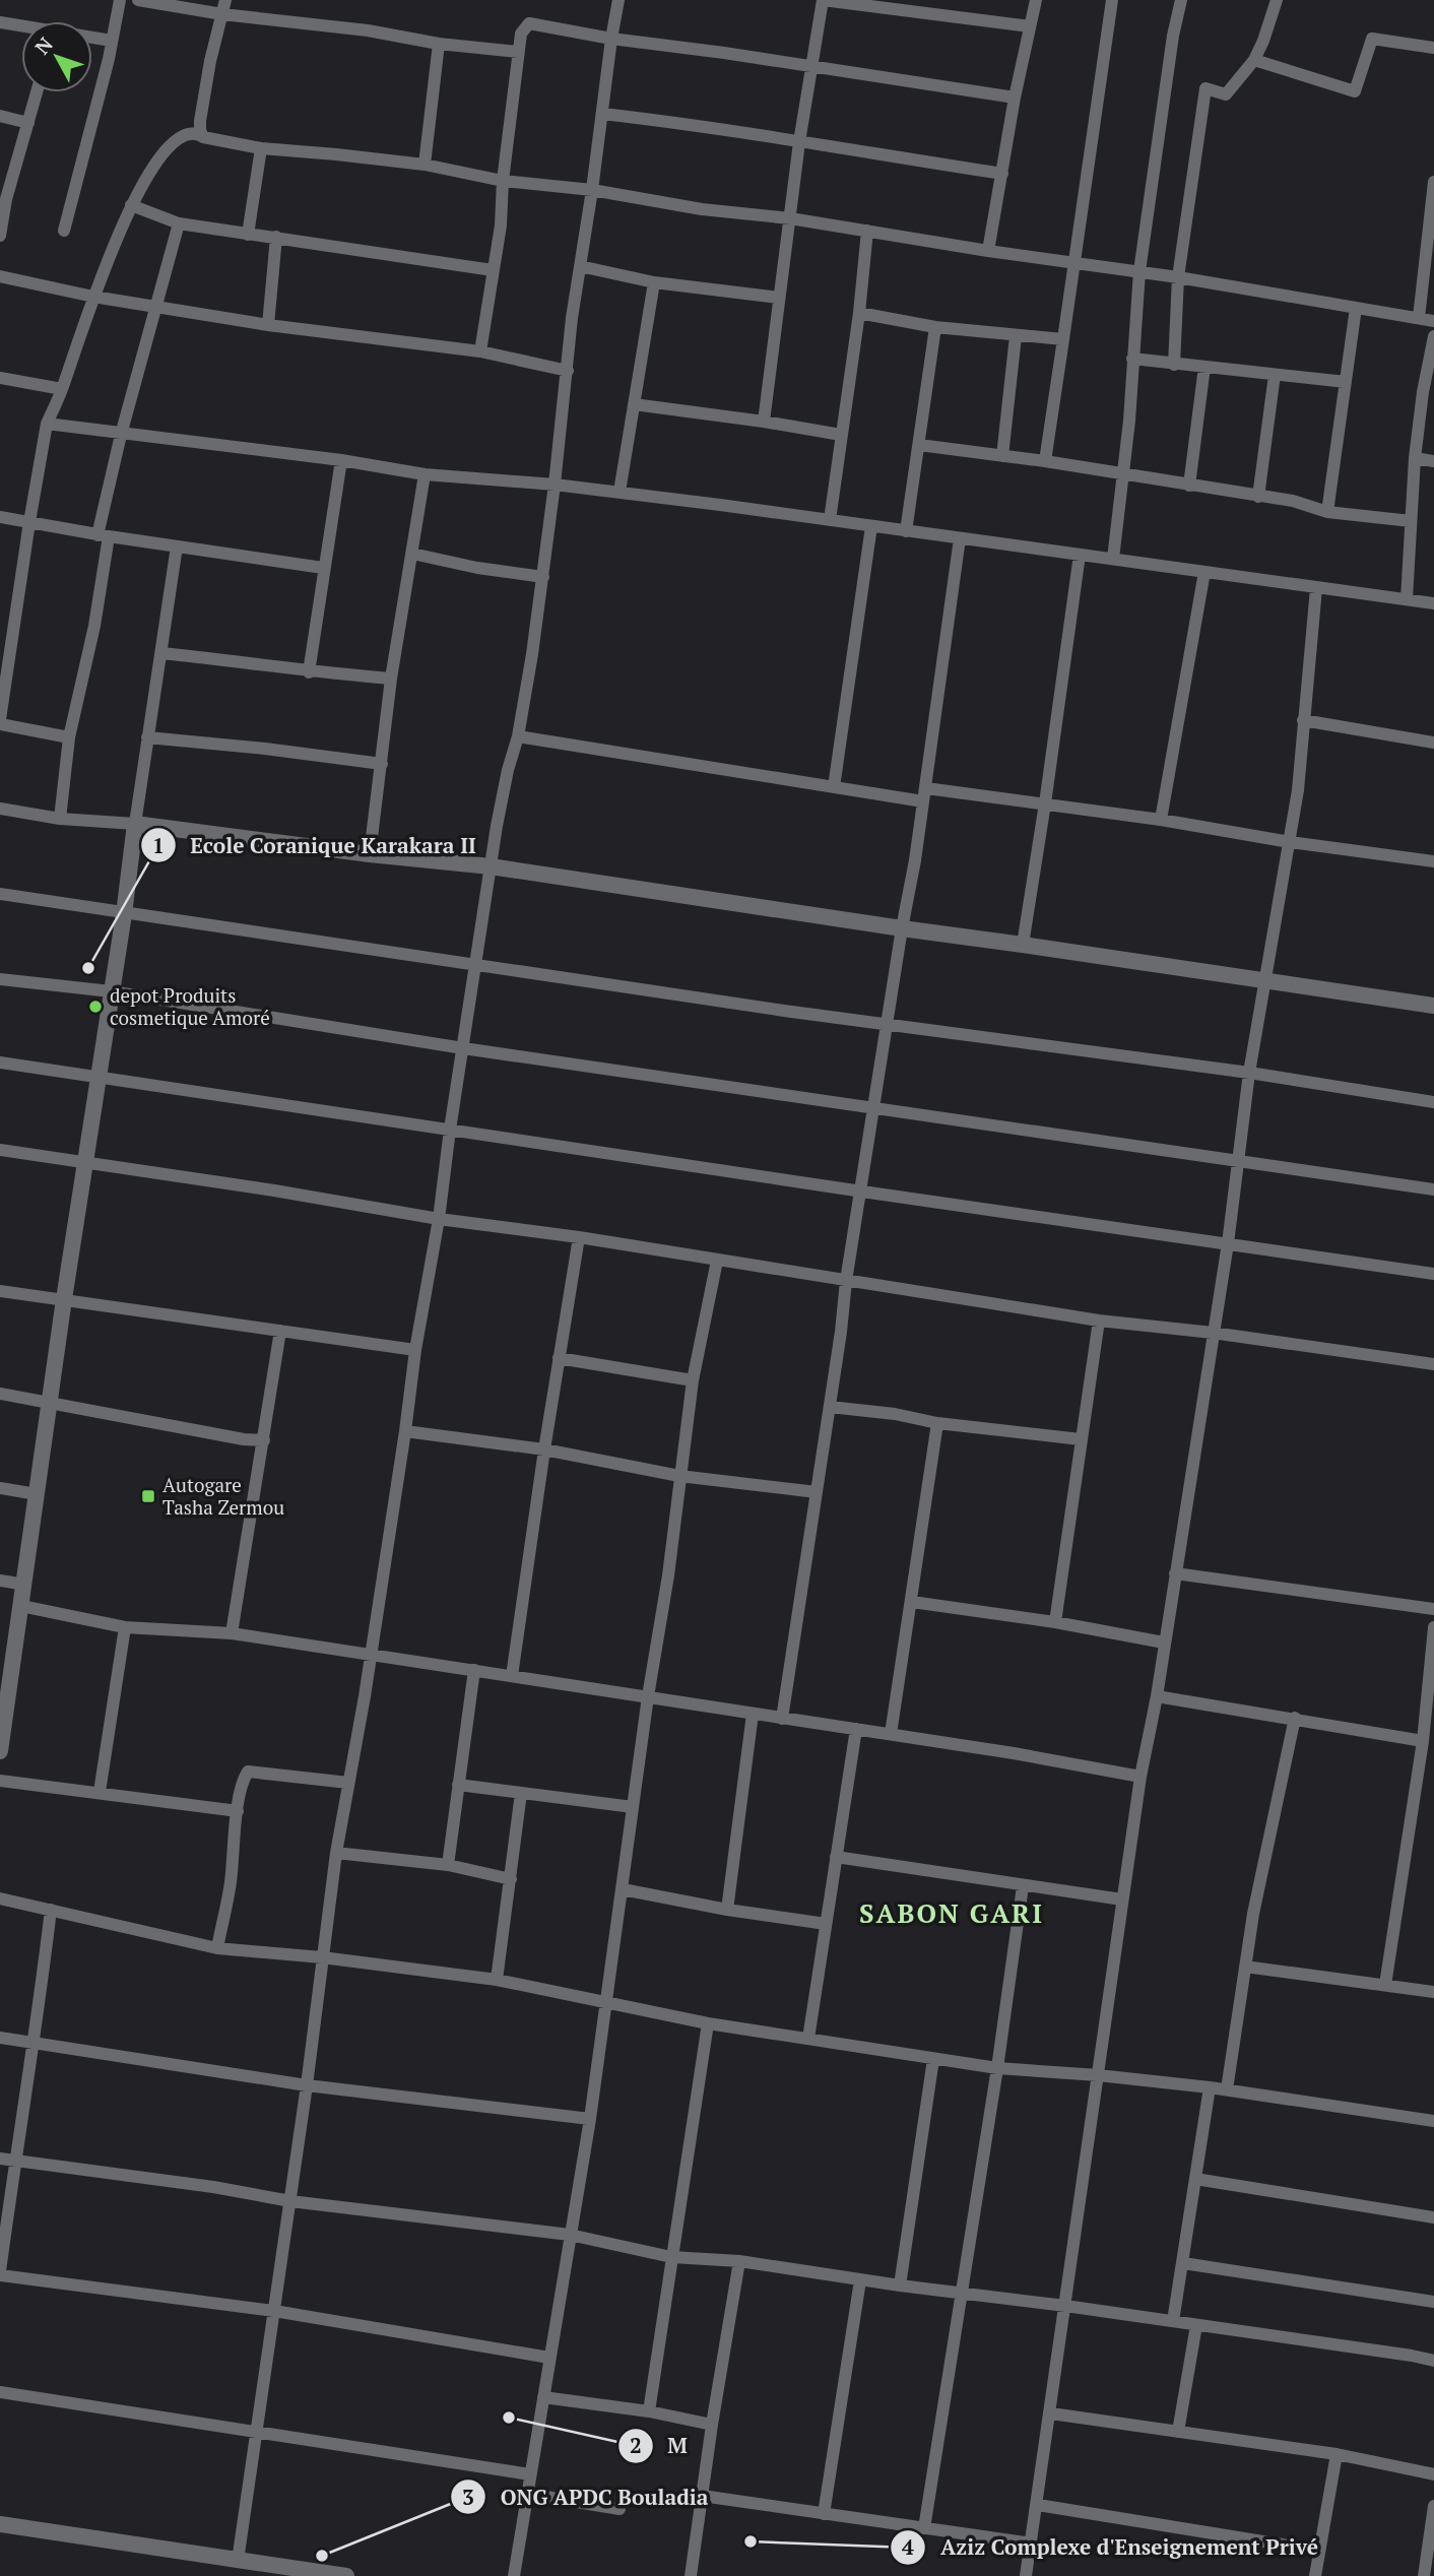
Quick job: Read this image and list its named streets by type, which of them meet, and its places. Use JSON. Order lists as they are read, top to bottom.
{
  "districts": ["SABON GARI"],
  "places": {
    "other": [
      "Ecole Coranique Karakara II",
      "depot Produits cosmetique Amoré",
      "M",
      "Aziz Complexe d'Enseignement Privé",
      "ONG APDC Bouladia"
    ],
    "transit": ["Autogare Tasha Zermou"]
  },
  "north": "top left"
}
